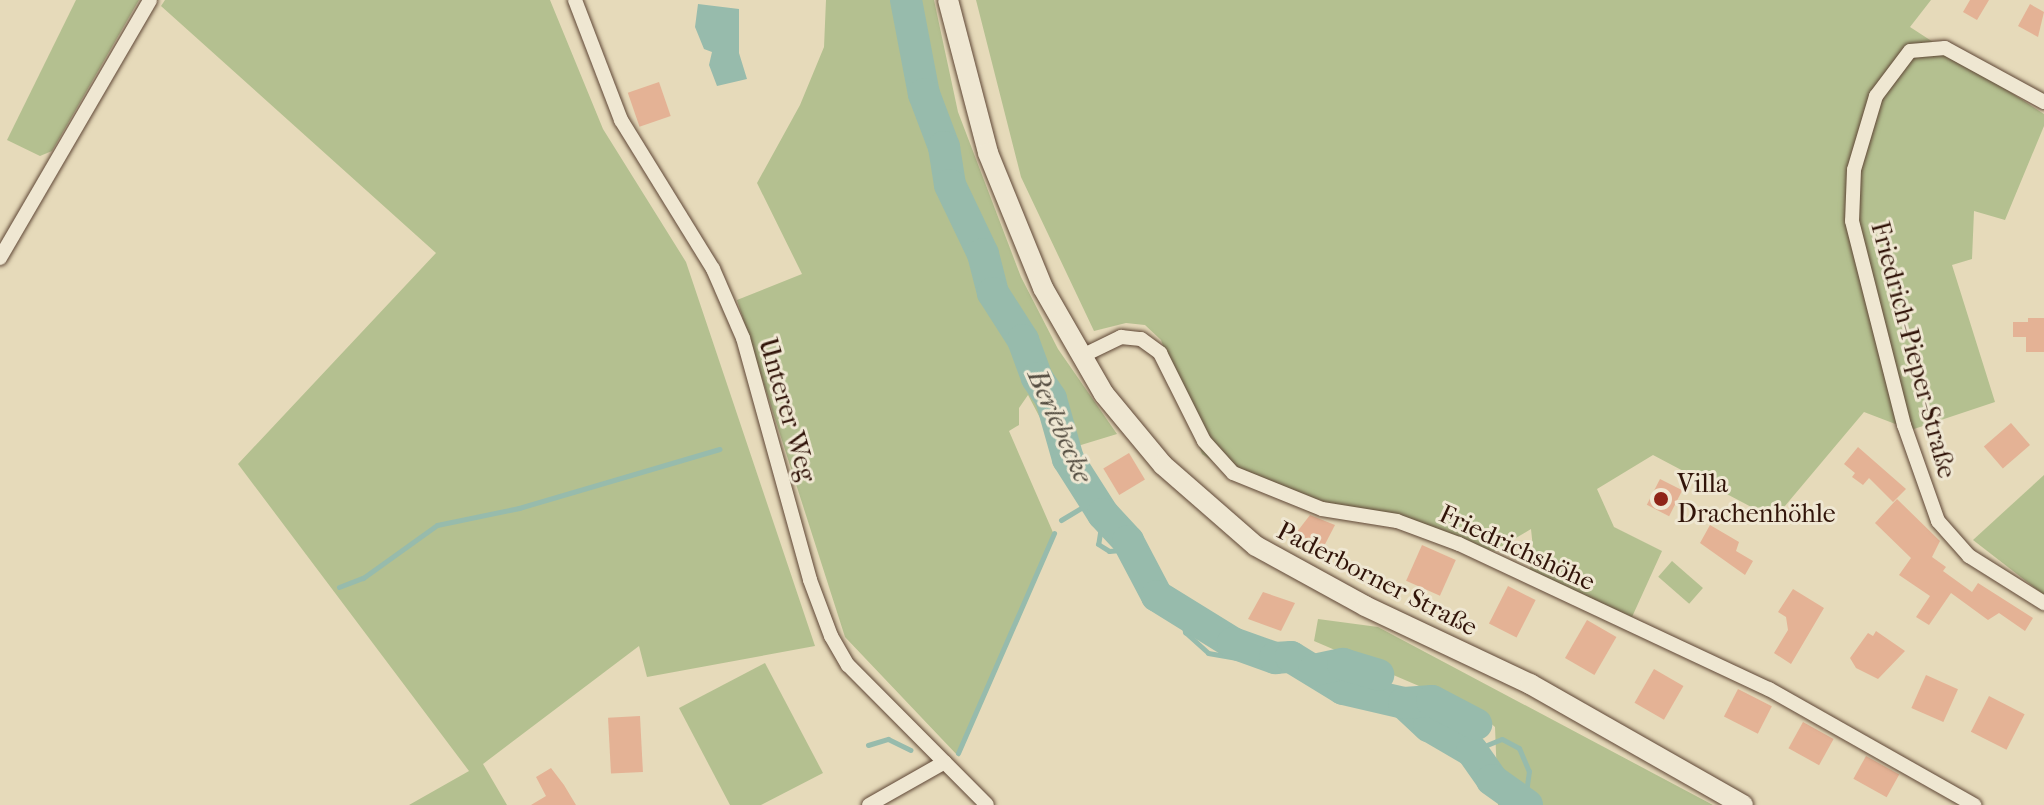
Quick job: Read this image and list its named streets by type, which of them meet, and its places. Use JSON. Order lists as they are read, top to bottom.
{
  "streets": {
    "main road": ["Paderborner Straße"],
    "street": ["Friedrich-Pieper-Straße", "Unterer Weg", "Friedrichshöhe"]
  },
  "crossings": [
    ["Friedrichshöhe", "Paderborner Straße"]
  ],
  "water": ["Berlebecke"],
  "places": ["Villa Drachenhöhle"]
}
